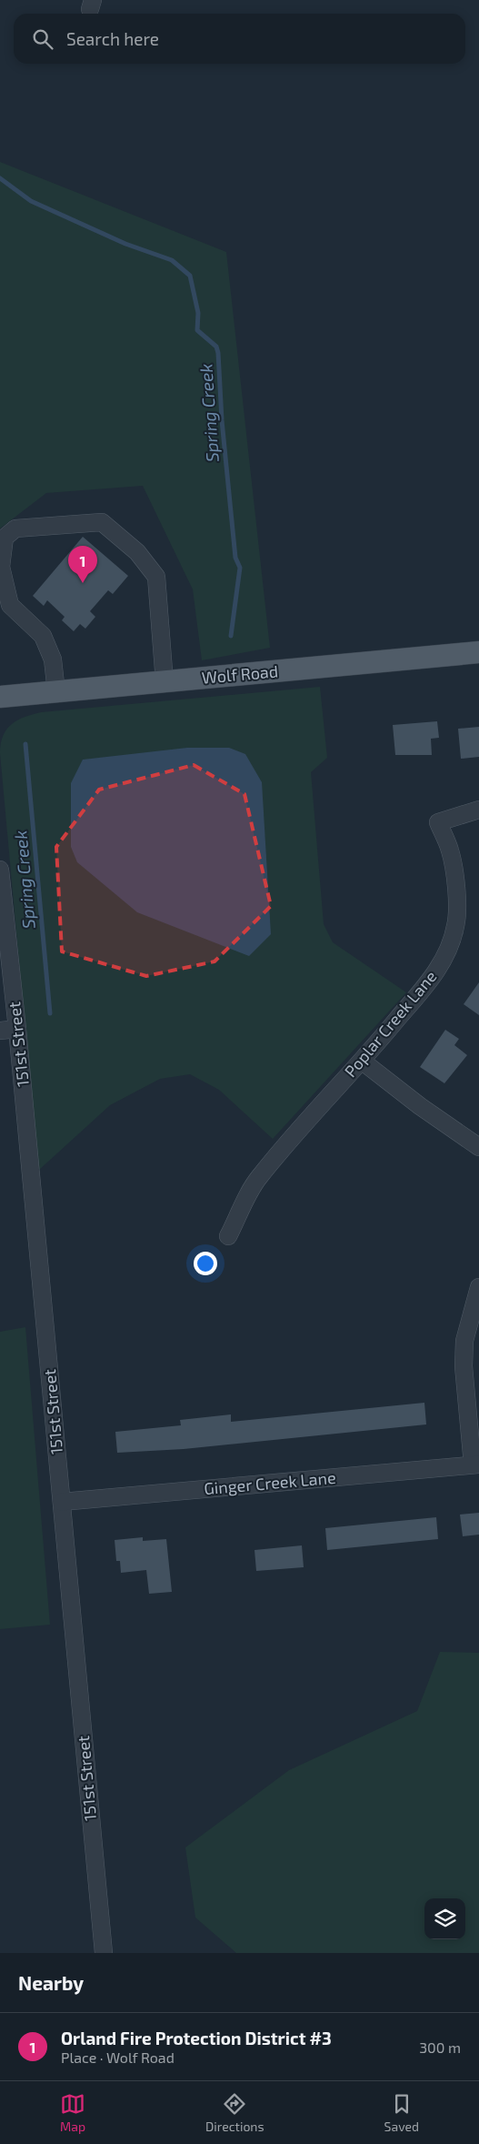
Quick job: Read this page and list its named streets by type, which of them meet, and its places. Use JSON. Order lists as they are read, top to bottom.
{
  "streets": {
    "main road": ["Wolf Road"],
    "street": ["Poplar Creek Lane", "151st Street", "Ginger Creek Lane"]
  },
  "crossings": [
    ["151st Street", "Ginger Creek Lane"]
  ],
  "water": ["Spring Creek"],
  "page": {
    "search": "Search here",
    "pins": "1",
    "heading": "Nearby",
    "list": [
      {
        "mark": "1",
        "name": "Orland Fire Protection District #3",
        "note": "Place · Wolf Road",
        "value": "300 m"
      }
    ],
    "nav": ["Map", "Directions", "Saved"]
  }
}
